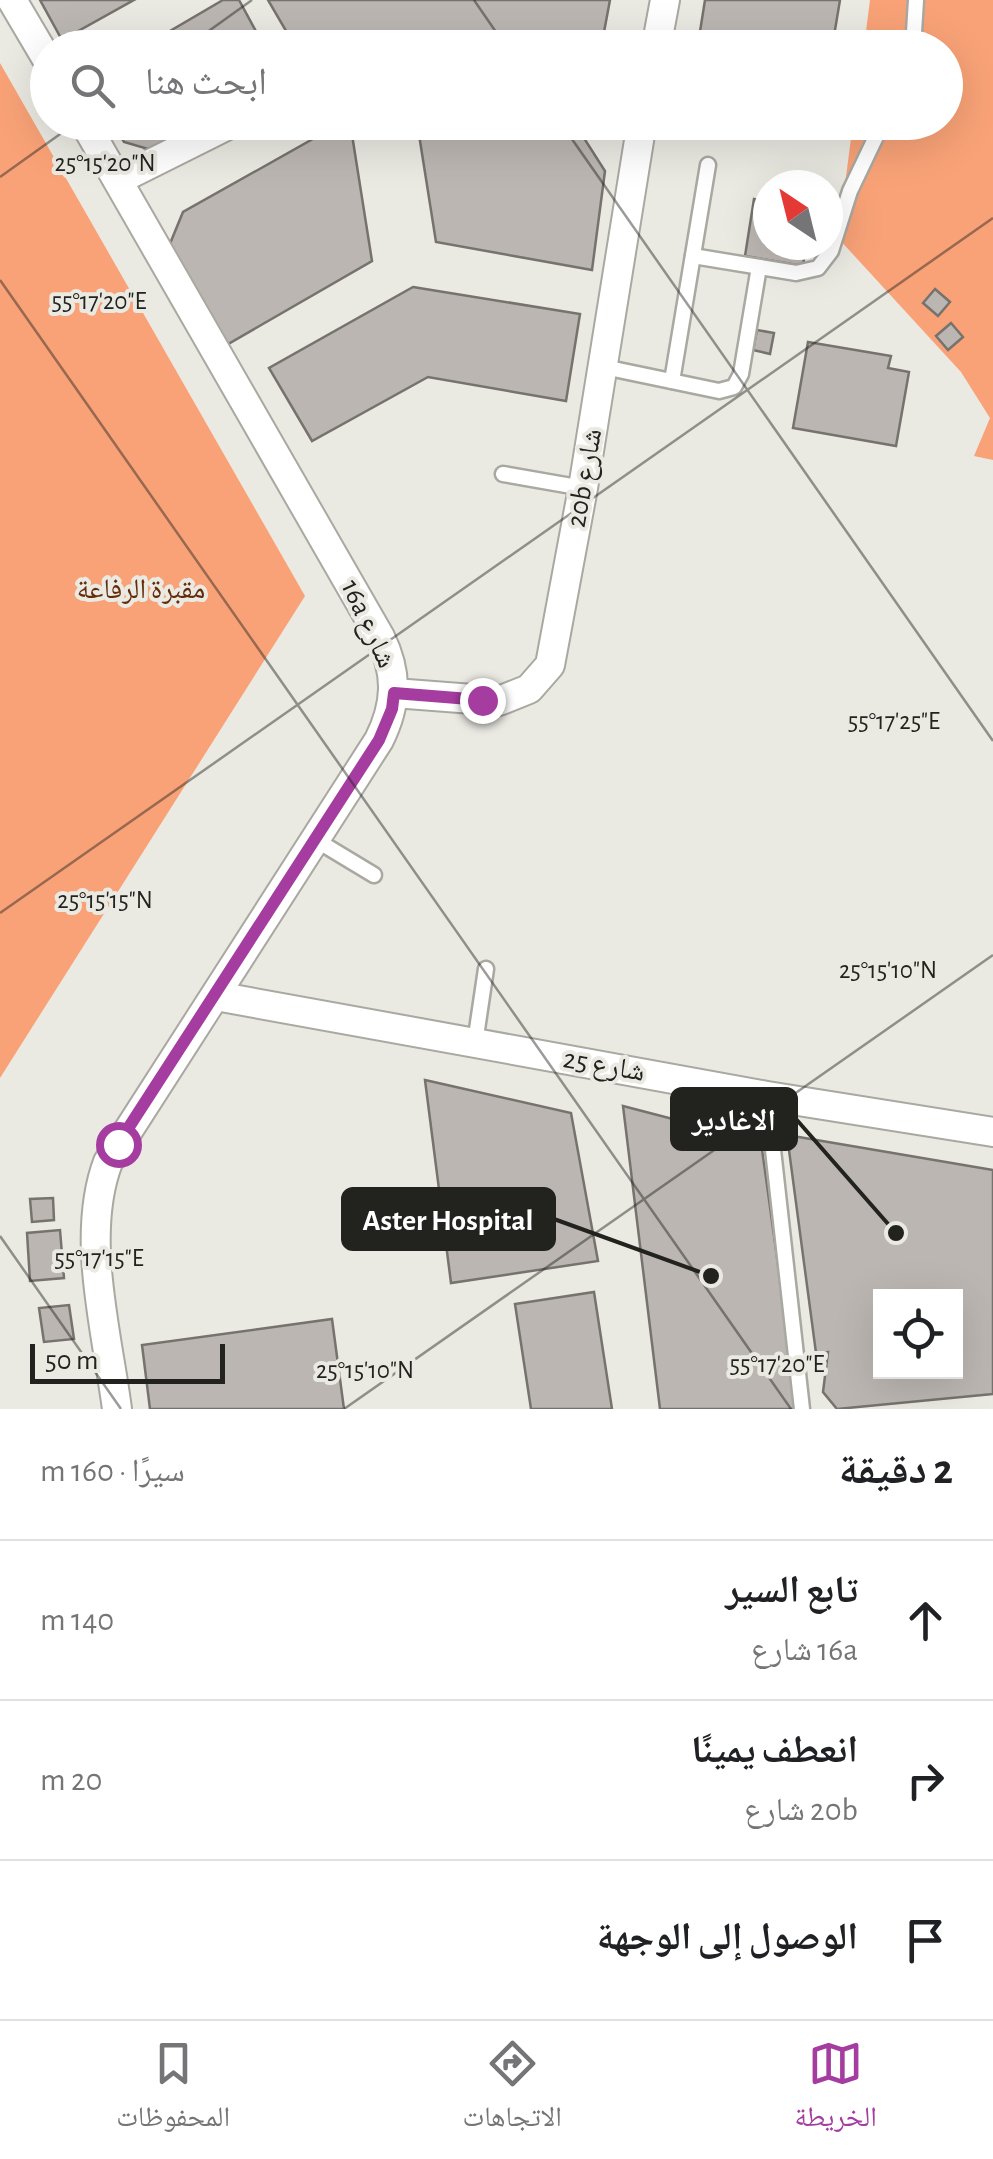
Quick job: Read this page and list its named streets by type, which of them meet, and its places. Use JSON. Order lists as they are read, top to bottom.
{
  "streets": {
    "street": ["20b شارع", "16a شارع", "شارع 25"]
  },
  "crossings": [
    ["20b شارع", "16a شارع"],
    ["16a شارع", "شارع 25"]
  ],
  "parks": ["مقبرة الرفاعة"],
  "places": ["الاغادیر", "Aster Hospital"],
  "scale_bar": "50 m",
  "north": "top left",
  "page": {
    "search": "ابحث هنا",
    "scale": "50 m",
    "heading": ["2 دقيقة", "سيرًا · 160 m"],
    "list": [
      ["تابع السير", "16a شارع", "140 m"],
      ["انعطف يمينًا", "20b شارع", "20 m"],
      "الوصول إلى الوجهة"
    ],
    "nav": ["الخريطة", "الاتجاهات", "المحفوظات"]
  },
  "coordinates": [
    "25°15'20\"N",
    "55°17'20\"E",
    "55°17'25\"E",
    "25°15'15\"N",
    "25°15'10\"N",
    "55°17'15\"E"
  ]
}
